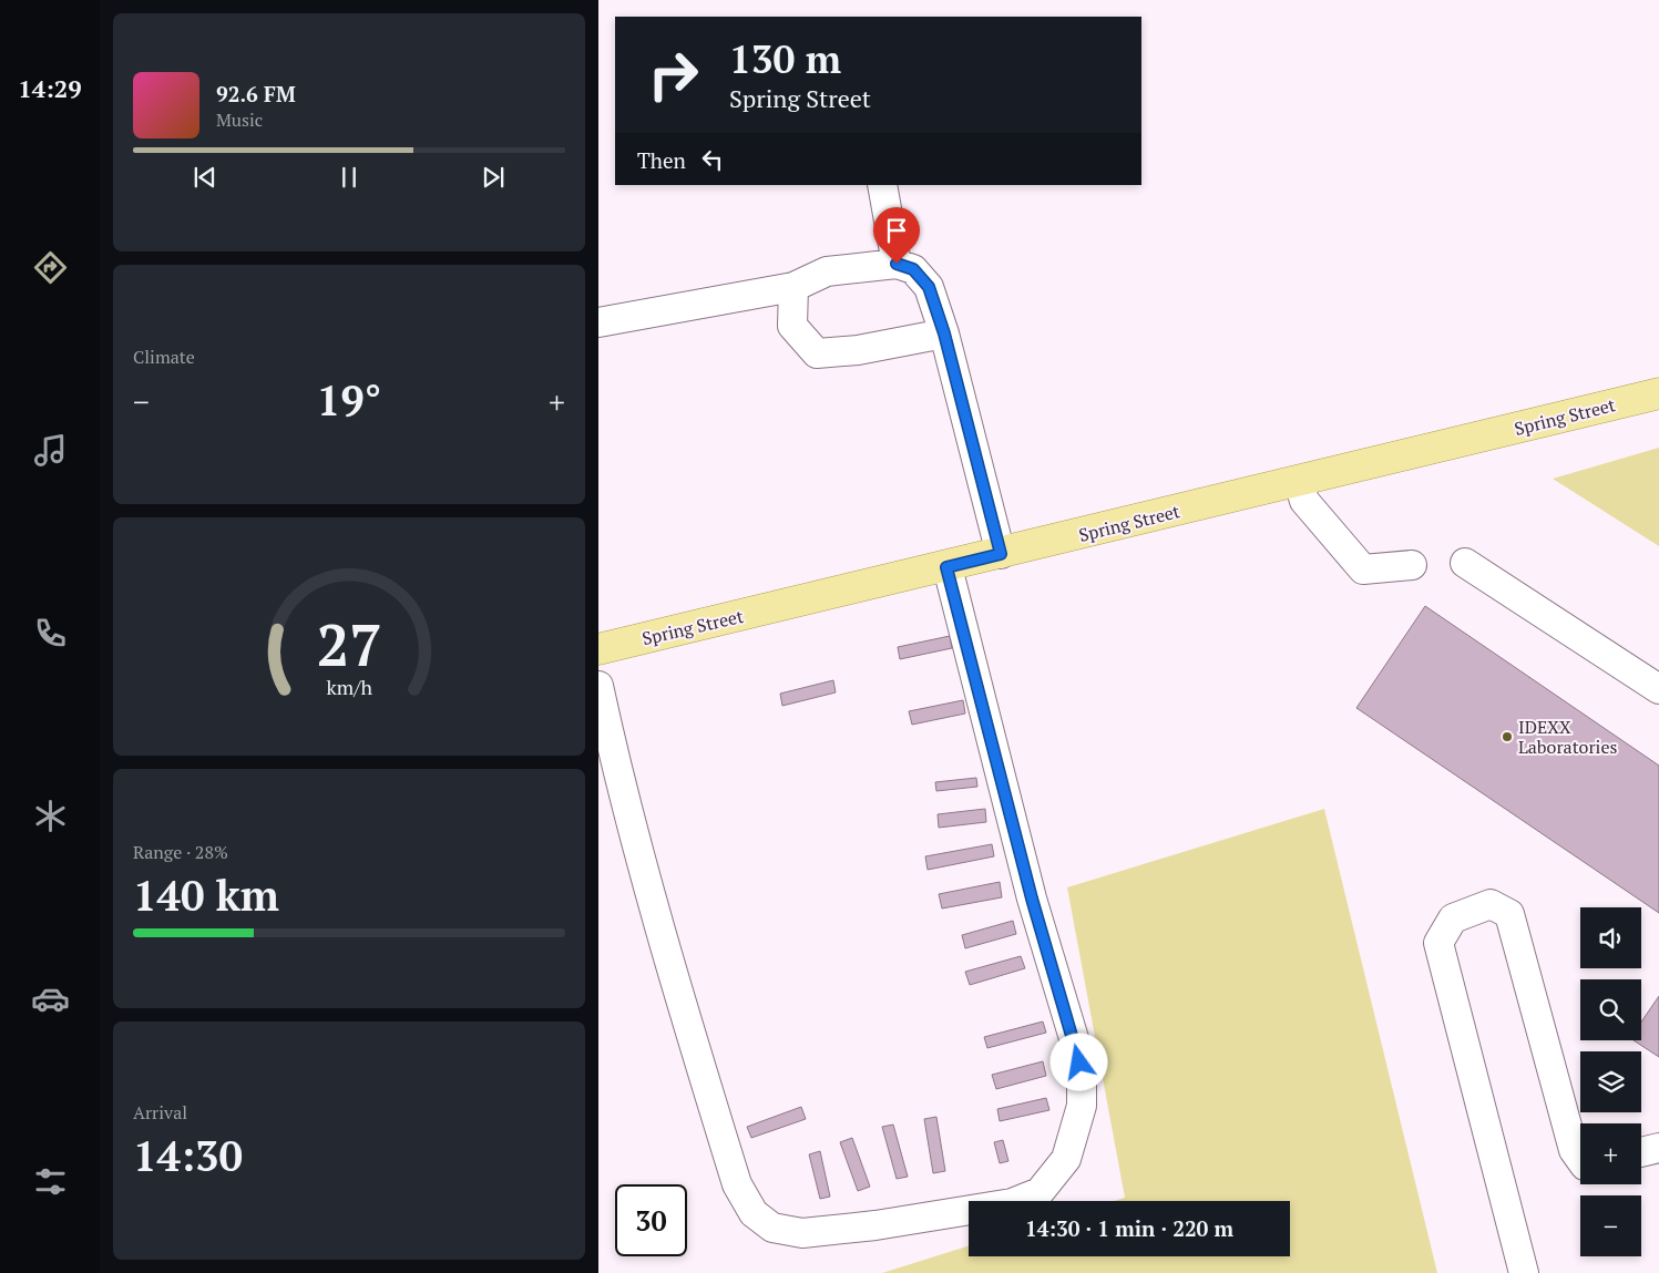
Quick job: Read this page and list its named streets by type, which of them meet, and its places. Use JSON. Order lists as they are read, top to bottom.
{
  "streets": {
    "main road": ["Spring Street"]
  },
  "places": ["IDEXX Laboratories"],
  "page": {
    "tabs": "14:29",
    "turn": ["130 m", "Spring Street"],
    "song": ["92.6 FM", "Music"],
    "then": "Then",
    "tile": [
      "Climate",
      ["Range · 28%", "140 km"],
      ["Arrival", "14:30"]
    ],
    "heat": ["−", "19°", "+"],
    "map_buttons": ["+", "−"],
    "limit": "30",
    "trip": "14:30 · 1 min · 220 m",
    "gauge": ["27", "km/h"]
  }
}
